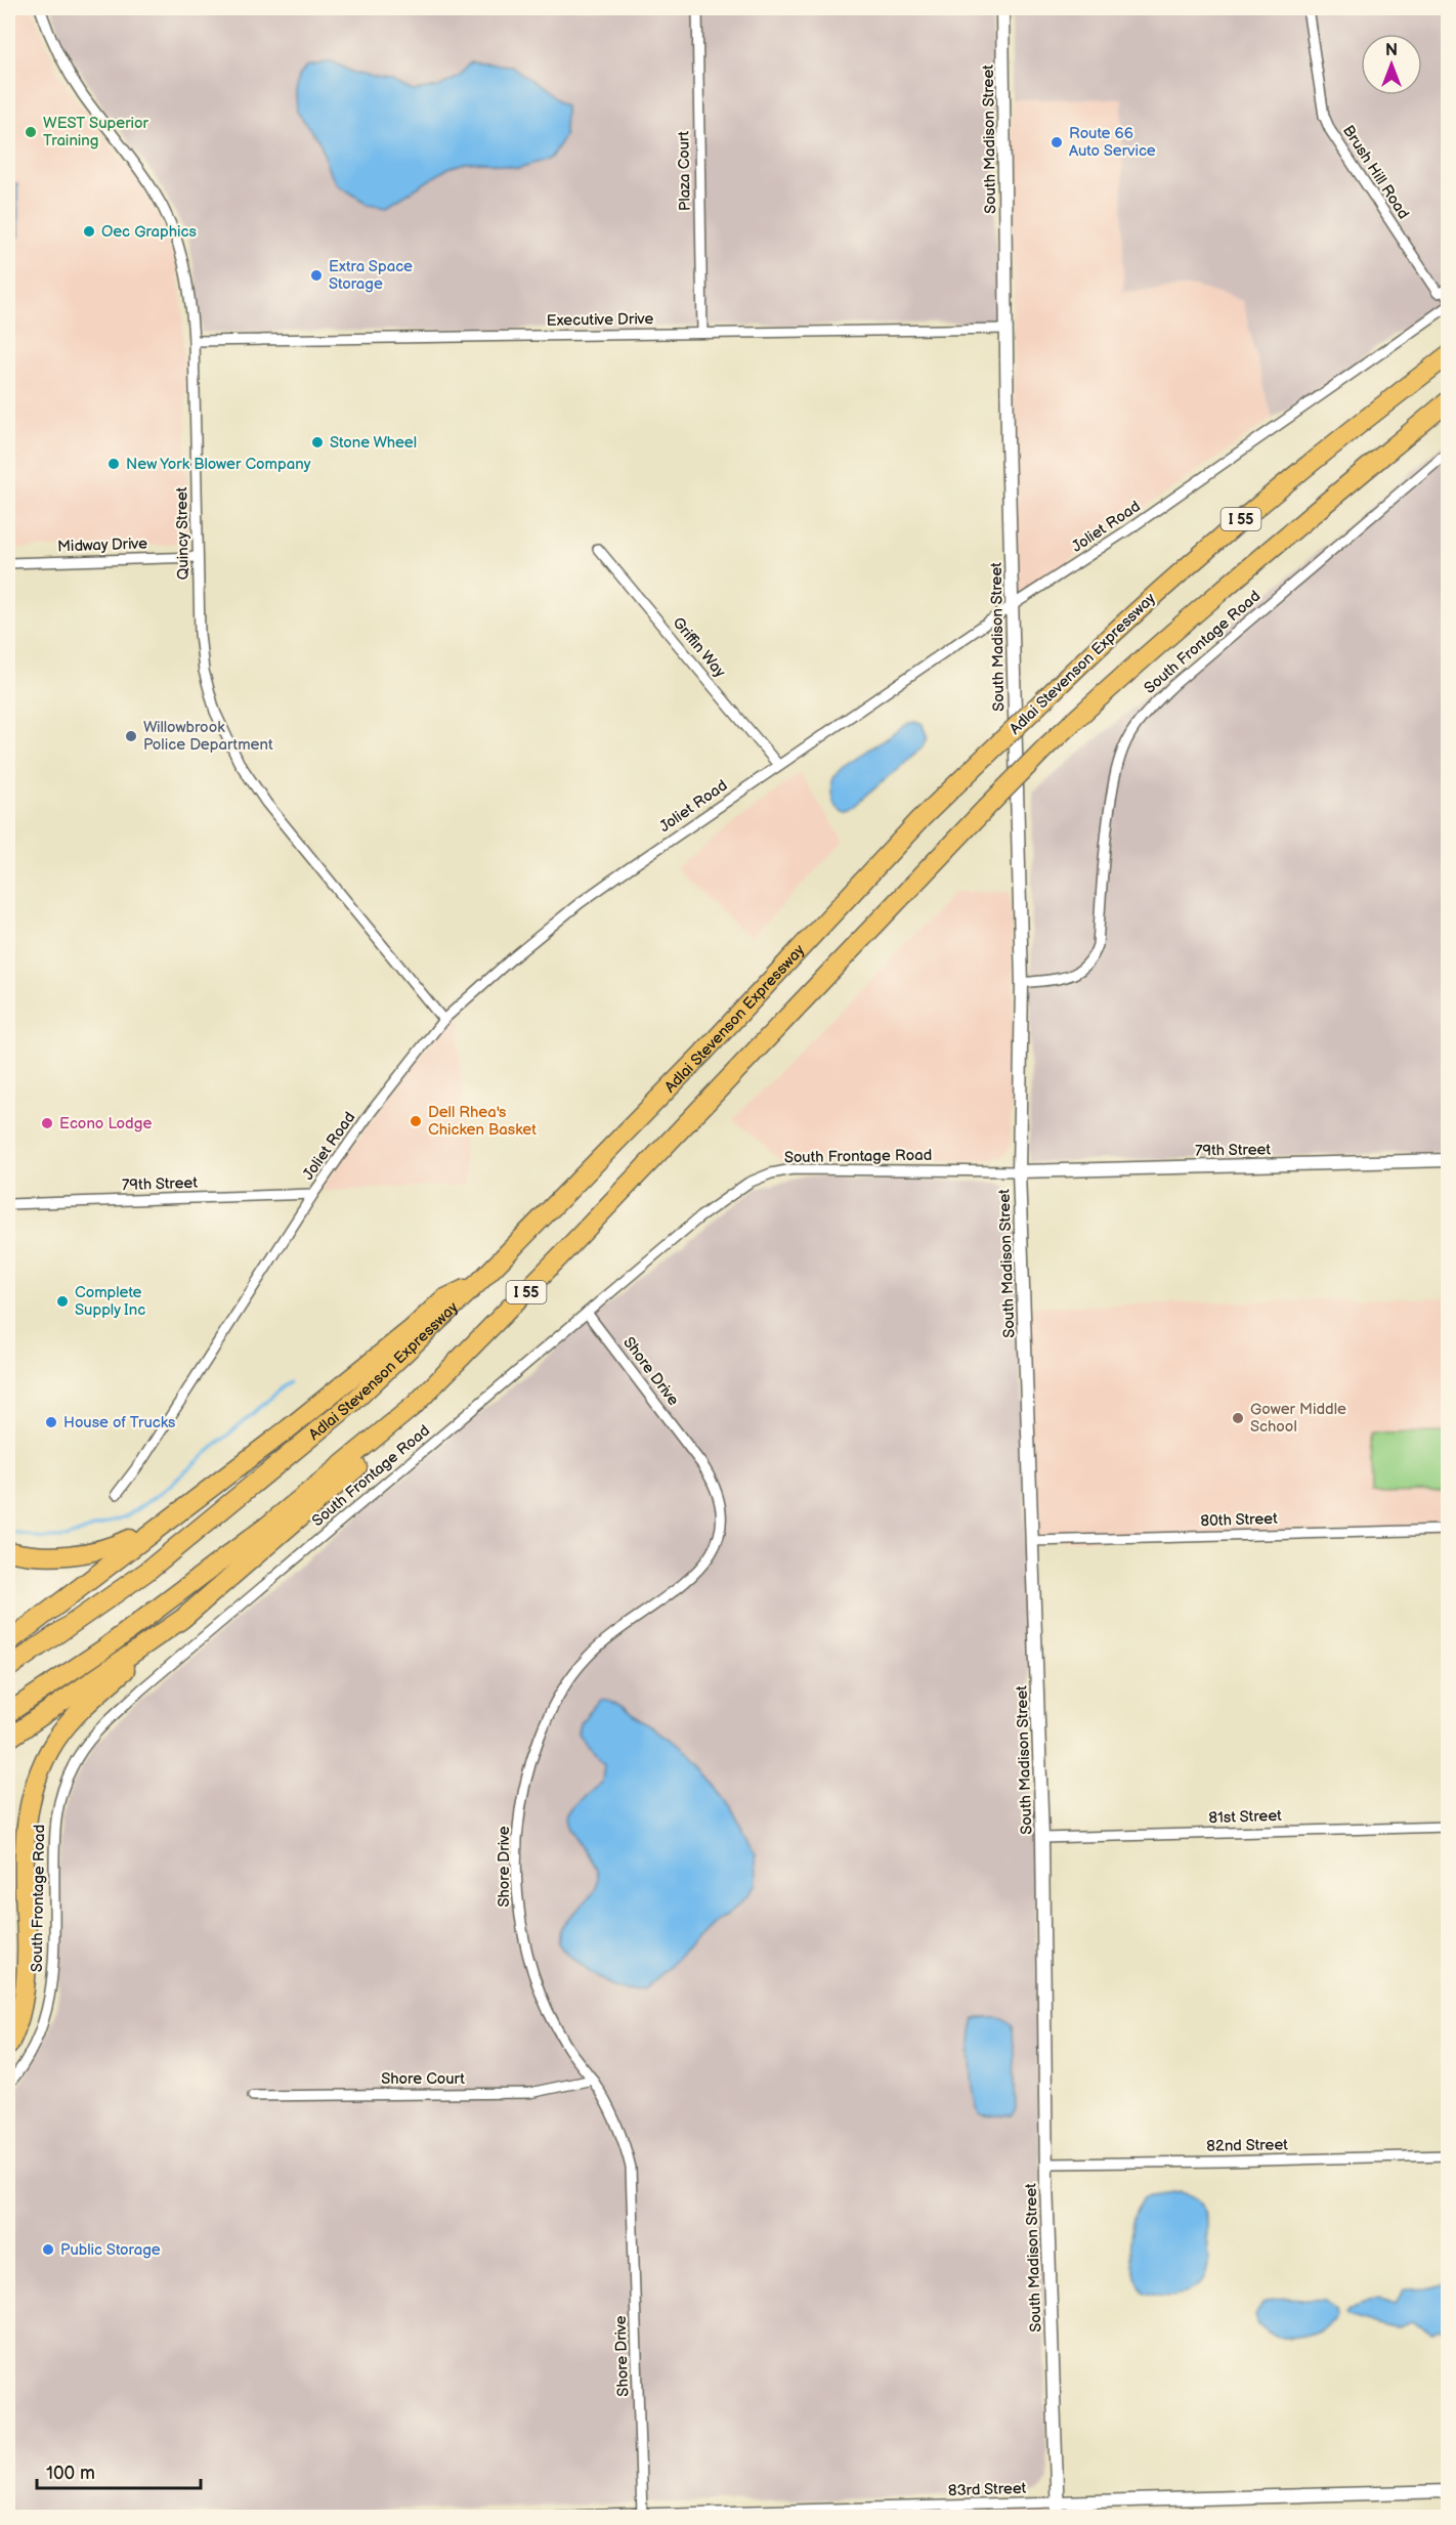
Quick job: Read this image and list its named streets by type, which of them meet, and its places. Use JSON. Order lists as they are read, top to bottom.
{
  "streets": {
    "highway": ["I 55", "Adlai Stevenson Expressway"],
    "street": [
      "South Madison Street",
      "Plaza Court",
      "Brush Hill Road",
      "Executive Drive",
      "Joliet Road",
      "Quincy Street",
      "Midway Drive",
      "South Frontage Road",
      "Griffin Way",
      "79th Street",
      "Shore Drive",
      "80th Street",
      "81st Street",
      "Shore Court",
      "82nd Street",
      "83rd Street"
    ]
  },
  "crossings": [
    ["South Madison Street", "Executive Drive"],
    ["South Madison Street", "Joliet Road"],
    ["South Madison Street", "South Frontage Road"],
    ["South Madison Street", "79th Street"],
    ["South Madison Street", "80th Street"],
    ["South Madison Street", "81st Street"],
    ["South Madison Street", "82nd Street"],
    ["South Madison Street", "83rd Street"],
    ["Plaza Court", "Executive Drive"],
    ["Executive Drive", "Quincy Street"],
    ["Joliet Road", "Quincy Street"],
    ["Joliet Road", "Griffin Way"],
    ["Joliet Road", "79th Street"],
    ["Quincy Street", "Midway Drive"],
    ["South Frontage Road", "79th Street"],
    ["South Frontage Road", "Shore Drive"],
    ["Shore Drive", "Shore Court"],
    ["Shore Drive", "83rd Street"]
  ],
  "places": [
    "WEST Superior Training",
    "Route 66 Auto Service",
    "Oec Graphics",
    "Extra Space Storage",
    "Stone Wheel",
    "New York Blower Company",
    "Willowbrook Police Department",
    "Dell Rhea's Chicken Basket",
    "Econo Lodge",
    "Complete Supply Inc",
    "Gower Middle School",
    "House of Trucks",
    "Public Storage"
  ],
  "scale_bar": "100 m",
  "north": "top"
}
